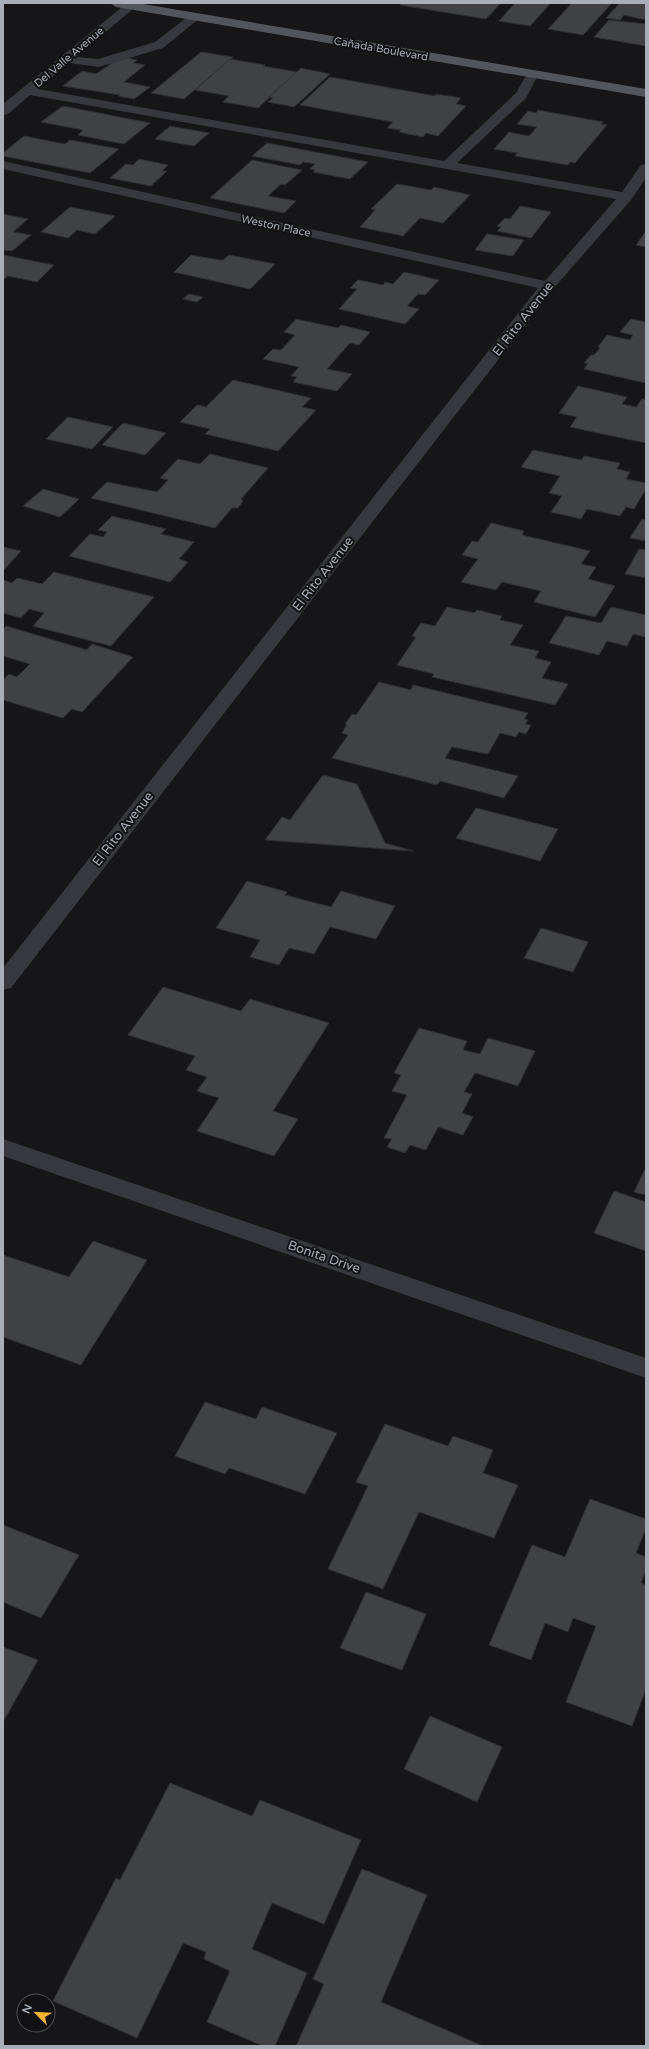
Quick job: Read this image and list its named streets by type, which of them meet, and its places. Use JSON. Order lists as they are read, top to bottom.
{
  "streets": {
    "main road": ["Cañada Boulevard"],
    "street": [
      "Del Valle Avenue",
      "Weston Place",
      "El Rito Avenue",
      "Bonita Drive"
    ]
  },
  "crossings": [
    ["Cañada Boulevard", "Del Valle Avenue"],
    ["Weston Place", "El Rito Avenue"]
  ],
  "north": "top left"
}
